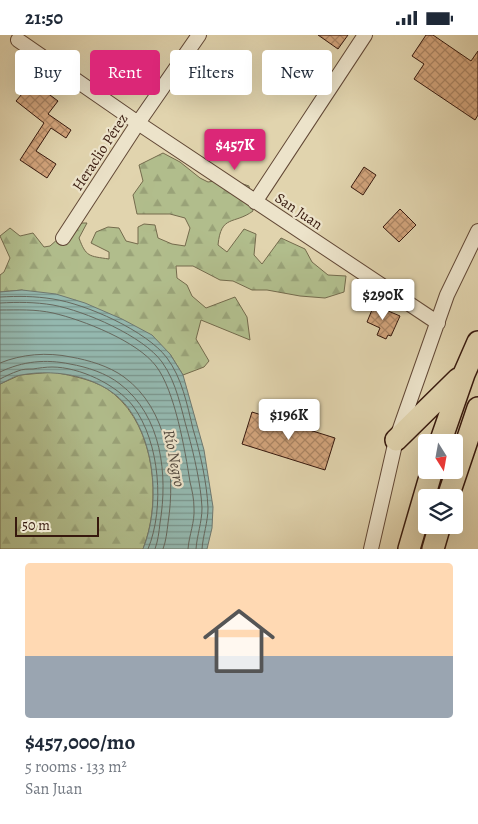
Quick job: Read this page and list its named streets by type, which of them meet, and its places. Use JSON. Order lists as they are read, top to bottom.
{
  "streets": {
    "street": ["Heraclio Pérez", "San Juan"]
  },
  "crossings": [
    ["Heraclio Pérez", "San Juan"]
  ],
  "water": ["Río Negro"],
  "scale_bar": "50 m",
  "north": "bottom",
  "page": {
    "status": "21:50",
    "chip": [
      "Buy",
      "Rent",
      "Filters",
      "New"
    ],
    "price": ["$457K", "$290K", "$196K"],
    "scale": "50 m",
    "list": [
      {
        "name": "$457,000/mo",
        "note": "5 rooms · 133 m² · San Juan"
      }
    ]
  }
}
